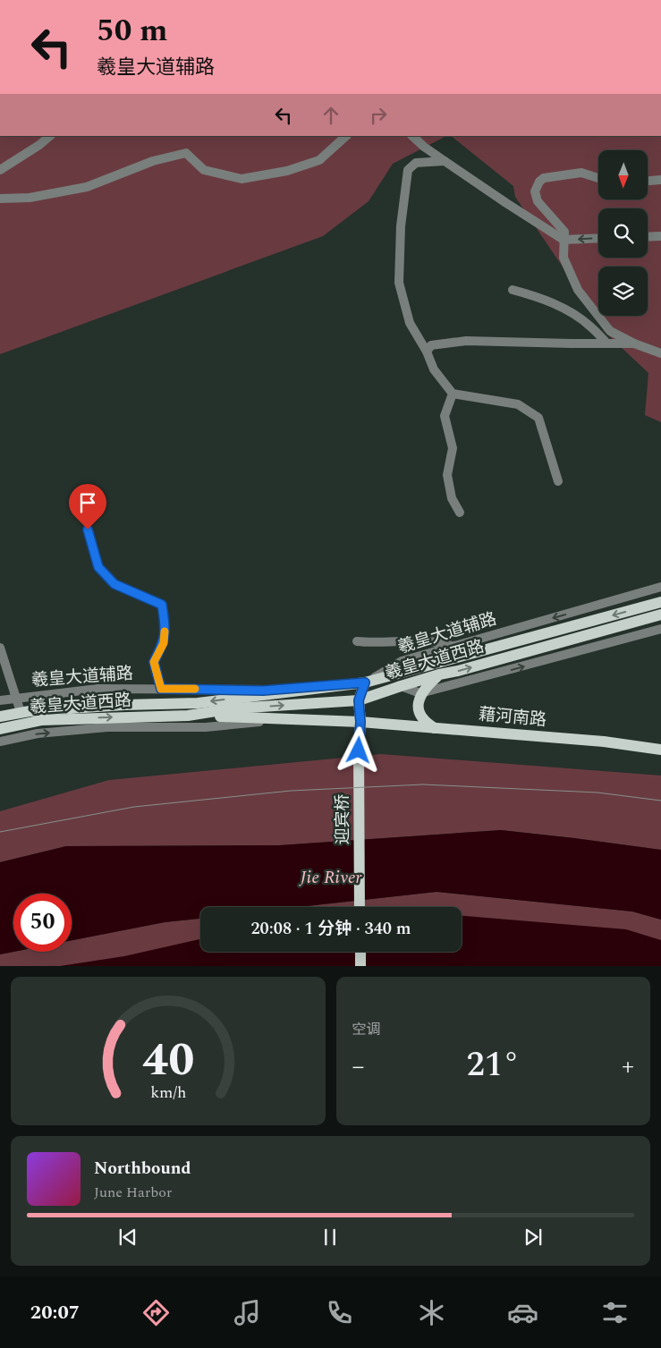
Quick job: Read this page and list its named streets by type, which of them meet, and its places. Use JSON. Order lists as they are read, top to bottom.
{
  "streets": {
    "main road": ["羲皇大道西路", "藉河南路", "迎宾桥"],
    "street": ["羲皇大道辅路"]
  },
  "crossings": [
    ["羲皇大道辅路", "羲皇大道西路"],
    ["羲皇大道西路", "藉河南路"],
    ["羲皇大道西路", "迎宾桥"],
    ["藉河南路", "迎宾桥"]
  ],
  "water": ["Jie River"],
  "north": "bottom",
  "page": {
    "turn": ["50 m", "羲皇大道辅路"],
    "limit": "50",
    "trip": "20:08 · 1 分钟 · 340 m",
    "tile": "空调",
    "heat": ["−", "21°", "+"],
    "song": ["Northbound", "June Harbor"],
    "tabs": "20:07",
    "gauge": ["40", "km/h"]
  }
}
